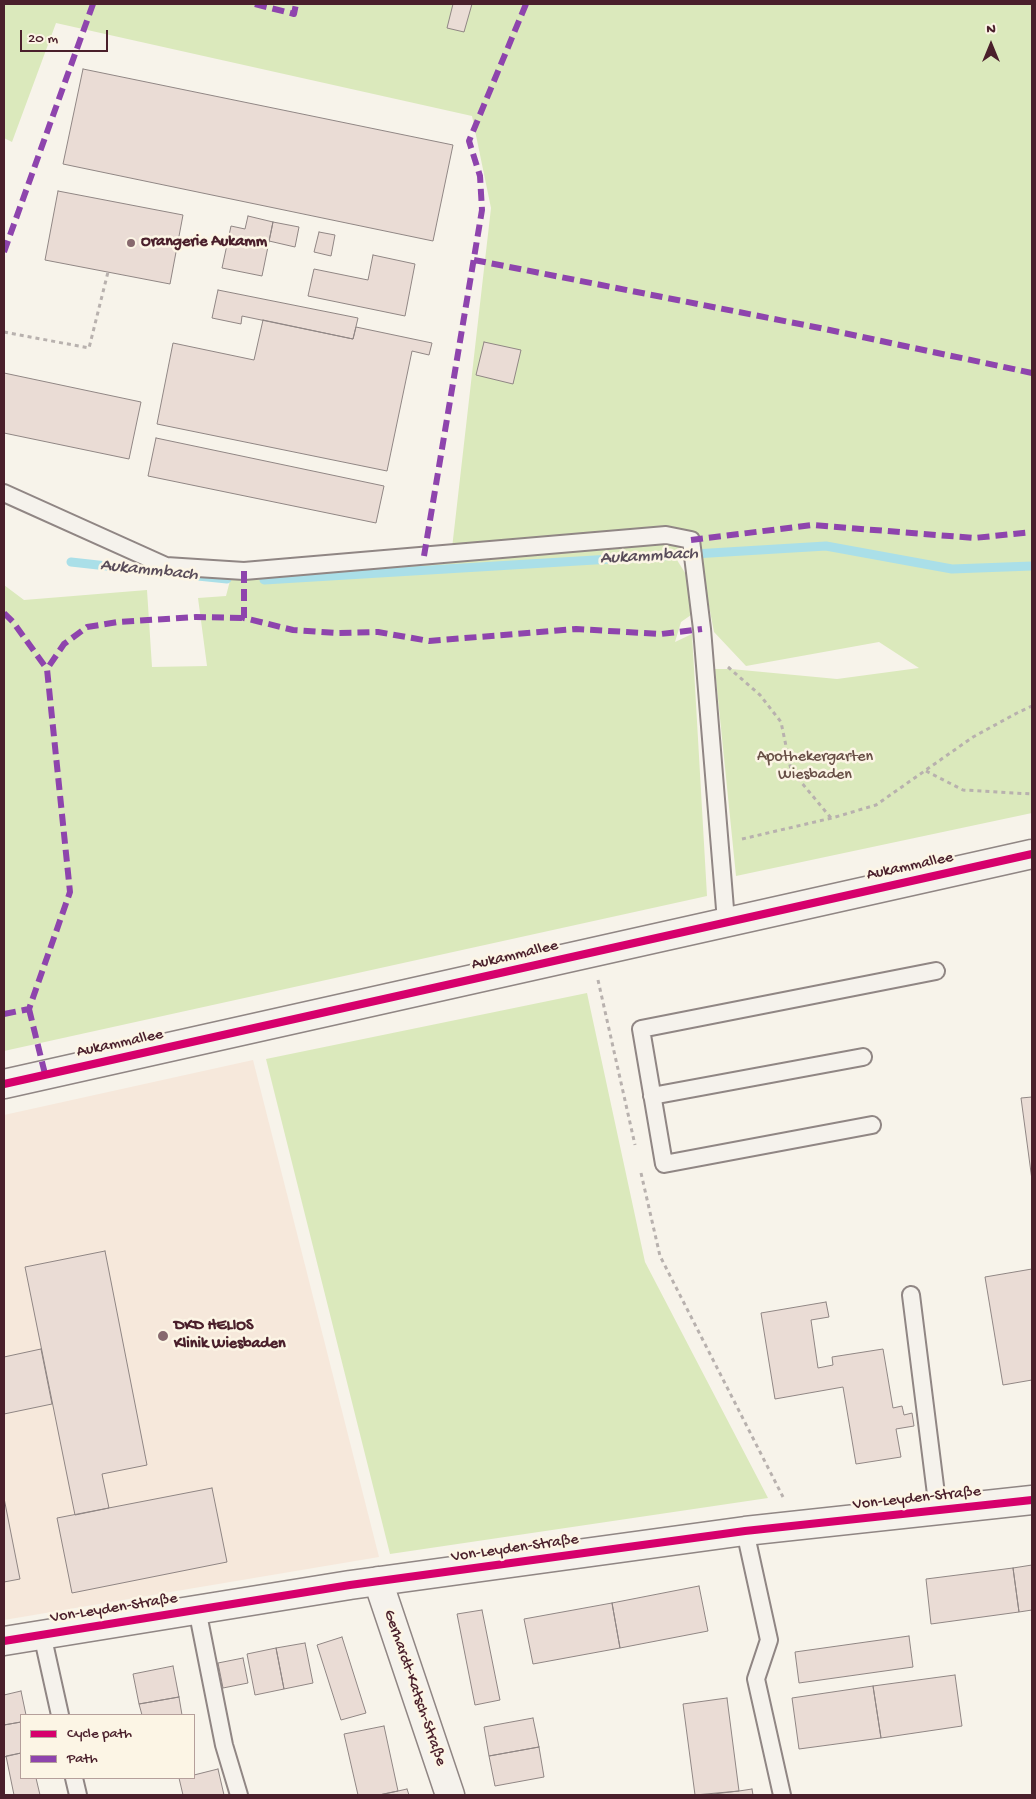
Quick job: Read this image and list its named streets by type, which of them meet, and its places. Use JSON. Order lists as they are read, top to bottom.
{
  "streets": {
    "street": ["Aukammallee", "Von-Leyden-Straße", "Gerhardt-Katsch-Straße"]
  },
  "crossings": [
    ["Von-Leyden-Straße", "Gerhardt-Katsch-Straße"]
  ],
  "water": ["Aukammbach"],
  "parks": ["Apothekergarten Wiesbaden"],
  "places": ["Orangerie Aukamm", "DKD HELIOS Klinik Wiesbaden"],
  "legend": ["Cycle path", "Path"],
  "scale_bar": "20 m",
  "north": "top"
}
